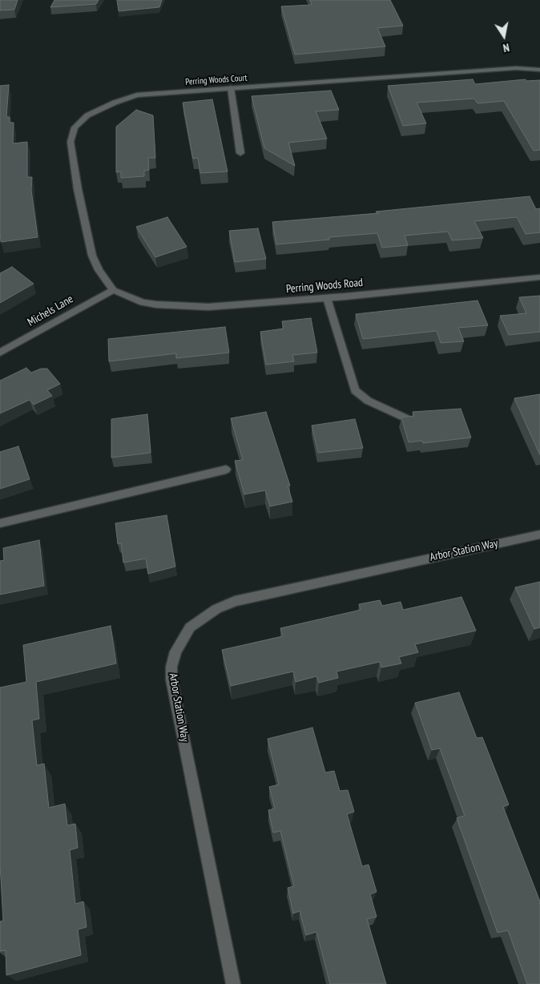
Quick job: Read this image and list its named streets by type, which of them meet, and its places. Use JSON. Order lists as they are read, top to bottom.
{
  "streets": {
    "street": [
      "Perring Woods Court",
      "Perring Woods Road",
      "Michels Lane",
      "Arbor Station Way"
    ]
  },
  "crossings": [
    ["Perring Woods Court", "Perring Woods Road"],
    ["Perring Woods Court", "Michels Lane"],
    ["Perring Woods Road", "Michels Lane"]
  ],
  "north": "bottom"
}
